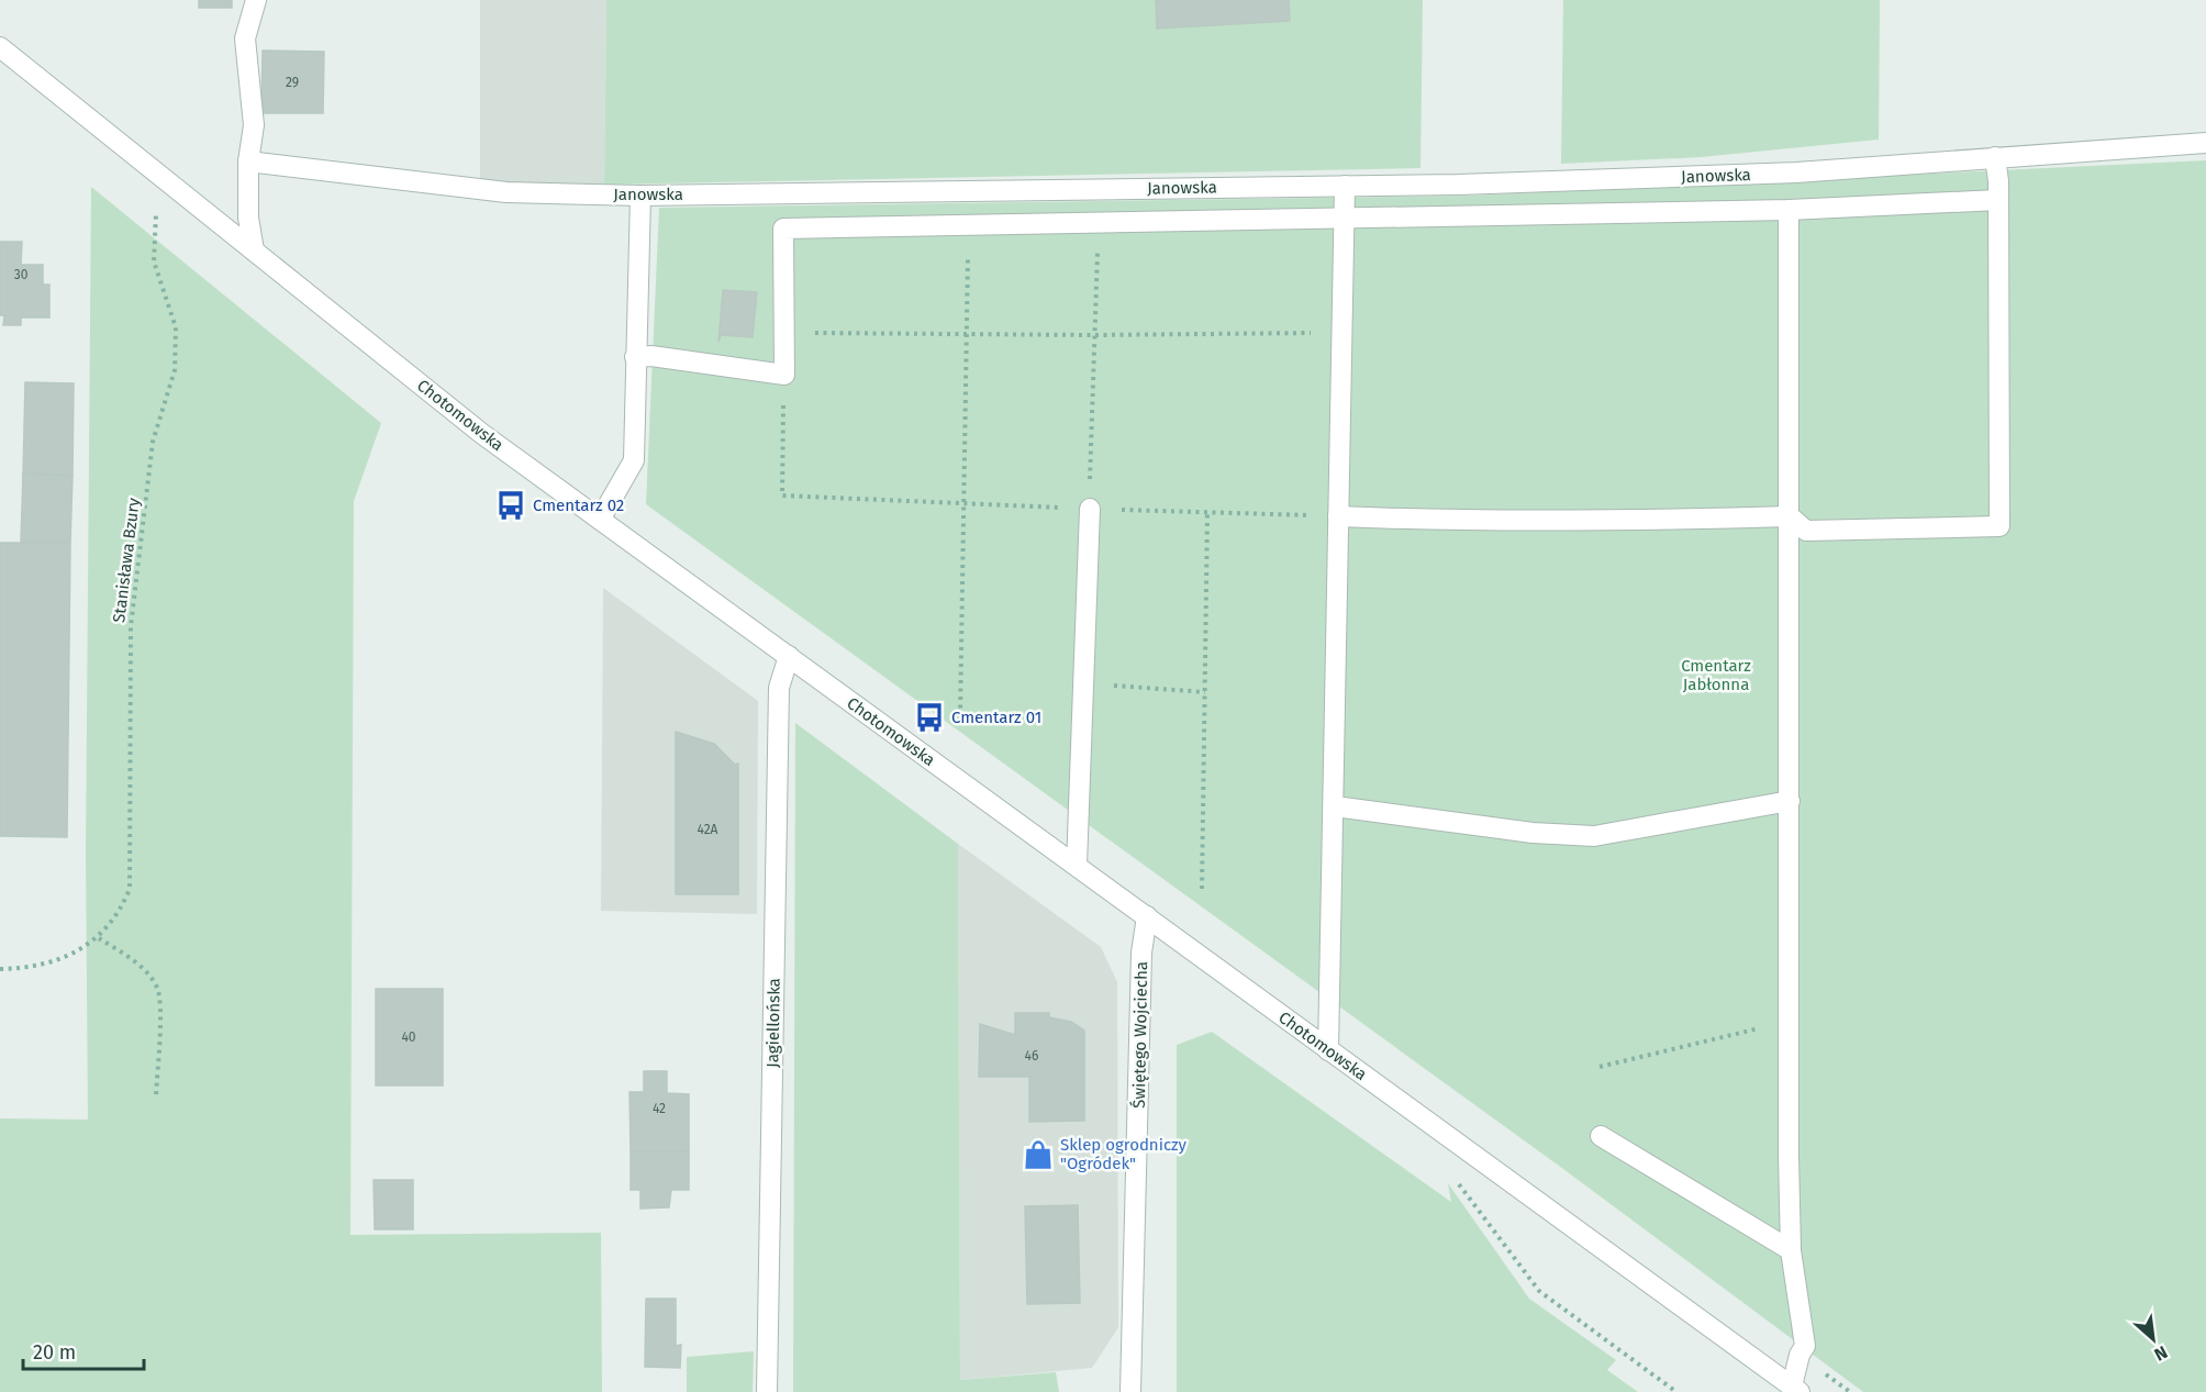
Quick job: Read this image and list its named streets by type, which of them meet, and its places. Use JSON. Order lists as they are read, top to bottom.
{
  "streets": {
    "street": [
      "Janowska",
      "Chotomowska",
      "Jagiellońska",
      "Świętego Wojciecha"
    ],
    "path": ["Stanisława Bzury"]
  },
  "crossings": [
    ["Chotomowska", "Stanisława Bzury"],
    ["Chotomowska", "Jagiellońska"],
    ["Chotomowska", "Świętego Wojciecha"]
  ],
  "parks": ["Cmentarz Jabłonna"],
  "places": {
    "bus stop": ["Cmentarz 02", "Cmentarz 01"],
    "shop": ["Sklep ogrodniczy \"Ogródek\""]
  },
  "house_numbers": [
    "29",
    "30",
    "42A",
    "40",
    "46",
    "42"
  ],
  "scale_bar": "20 m",
  "north": "bottom right"
}
